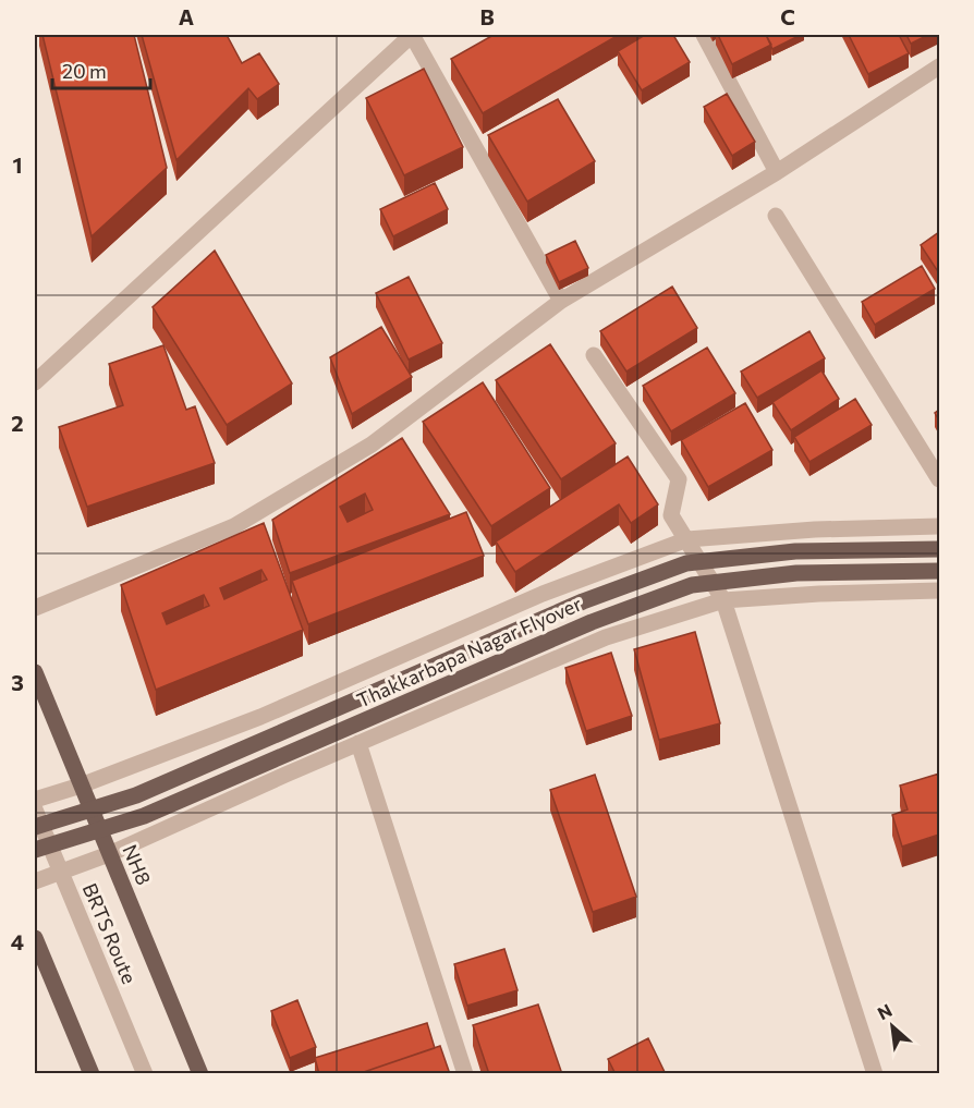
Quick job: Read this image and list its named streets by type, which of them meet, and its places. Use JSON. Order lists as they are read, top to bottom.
{
  "streets": {
    "main road": ["Thakkarbapa Nagar Flyover", "NH8"],
    "street": ["BRTS Route"]
  },
  "scale_bar": "20 m",
  "north": "top left",
  "grid": {
    "columns": ["A", "B", "C"],
    "rows": [
      "1",
      "2",
      "3",
      "4"
    ]
  }
}
